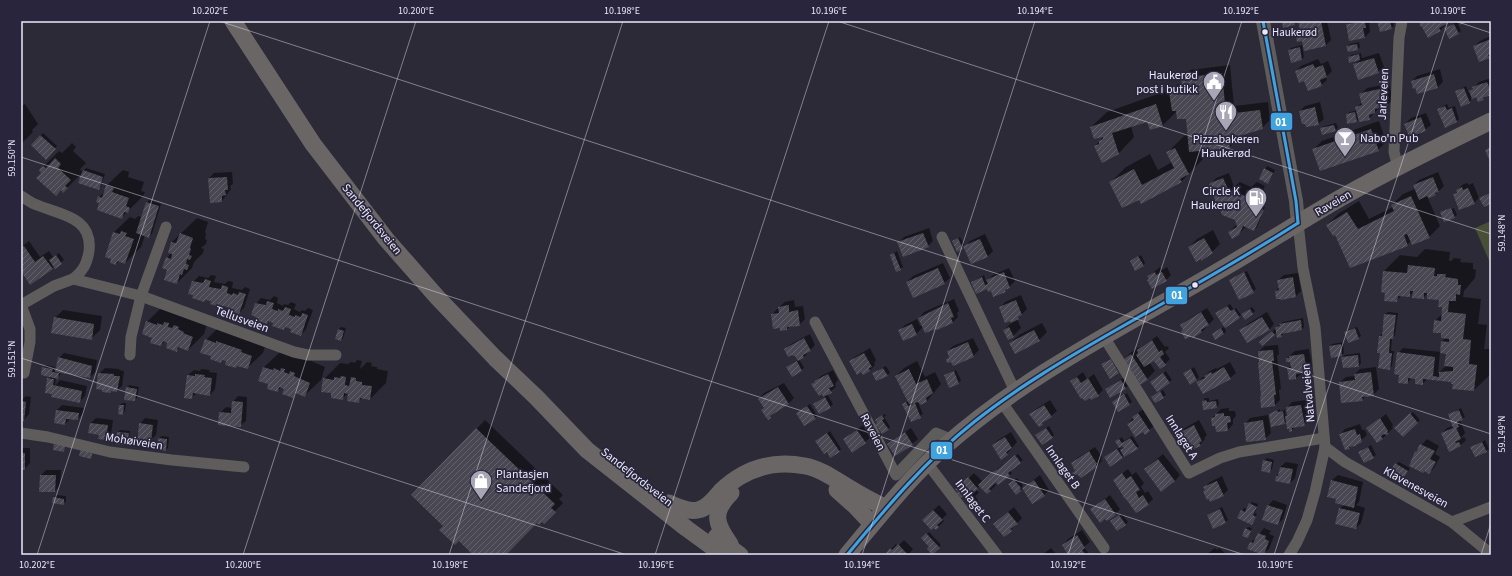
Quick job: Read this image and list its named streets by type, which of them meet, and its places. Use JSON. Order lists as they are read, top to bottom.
{
  "streets": {
    "main road": ["Raveien", "Sandefjordsveien"],
    "street": [
      "Jarleveien",
      "Tellusveien",
      "Natvalveien",
      "Innlaget A",
      "Mohøiveien",
      "Innlaget B",
      "Klavenesveien",
      "Innlaget C"
    ]
  },
  "crossings": [
    ["Jarleveien", "Raveien"],
    ["Raveien", "Natvalveien"],
    ["Raveien", "Innlaget A"],
    ["Raveien", "Innlaget B"],
    ["Raveien", "Innlaget C"],
    ["Natvalveien", "Innlaget A"],
    ["Natvalveien", "Klavenesveien"],
    ["Innlaget A", "Klavenesveien"]
  ],
  "places": {
    "other": ["Haukerød"],
    "public building": ["Haukerød post i butikk"],
    "restaurant": ["Pizzabakeren Haukerød"],
    "bar": ["Nabo'n Pub"],
    "fuel station": ["Circle K Haukerød"],
    "shop": ["Plantasjen Sandefjord"]
  },
  "lines": ["transit line 01"],
  "coordinates": [
    "10.202°E",
    "10.200°E",
    "10.198°E",
    "10.196°E",
    "10.194°E",
    "10.192°E",
    "10.190°E",
    "59.150°N",
    "59.148°N",
    "59.151°N",
    "59.149°N"
  ]
}
